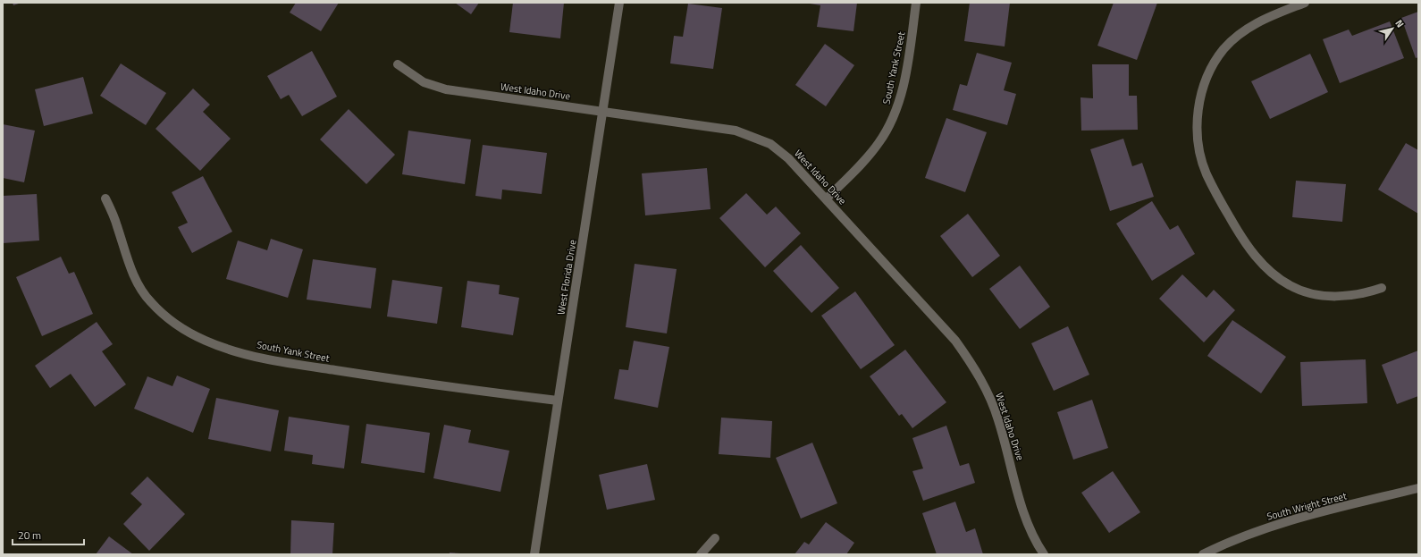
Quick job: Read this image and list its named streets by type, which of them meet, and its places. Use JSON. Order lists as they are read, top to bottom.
{
  "streets": {
    "street": [
      "South Yank Street",
      "West Idaho Drive",
      "West Florida Drive",
      "South Wright Street"
    ]
  },
  "crossings": [
    ["South Yank Street", "West Idaho Drive"],
    ["South Yank Street", "West Florida Drive"],
    ["West Idaho Drive", "West Florida Drive"]
  ],
  "scale_bar": "20 m",
  "north": "top right"
}
